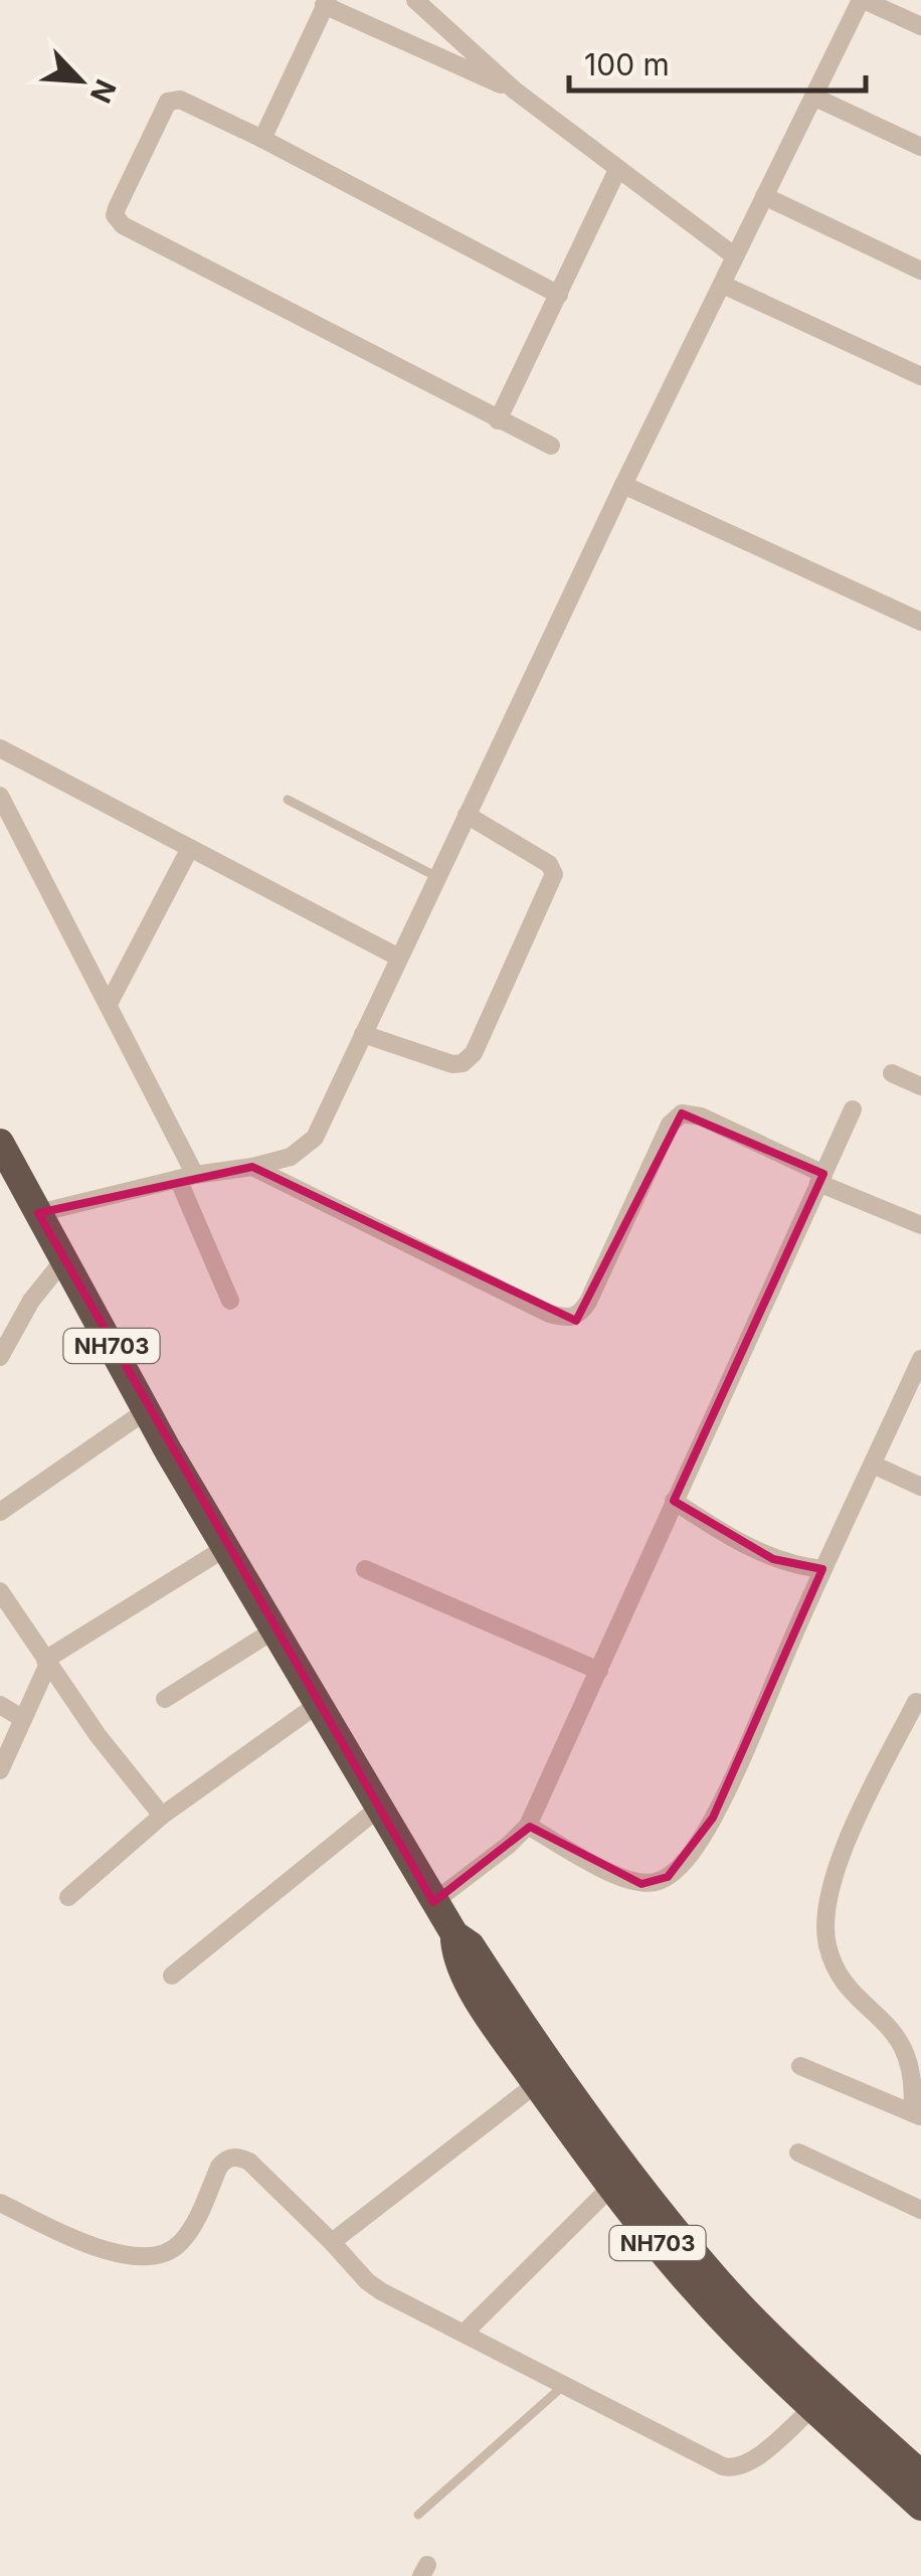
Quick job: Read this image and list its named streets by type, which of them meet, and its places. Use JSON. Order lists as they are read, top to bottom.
{
  "streets": {
    "highway": ["NH703"]
  },
  "scale_bar": "100 m",
  "north": "bottom right"
}
